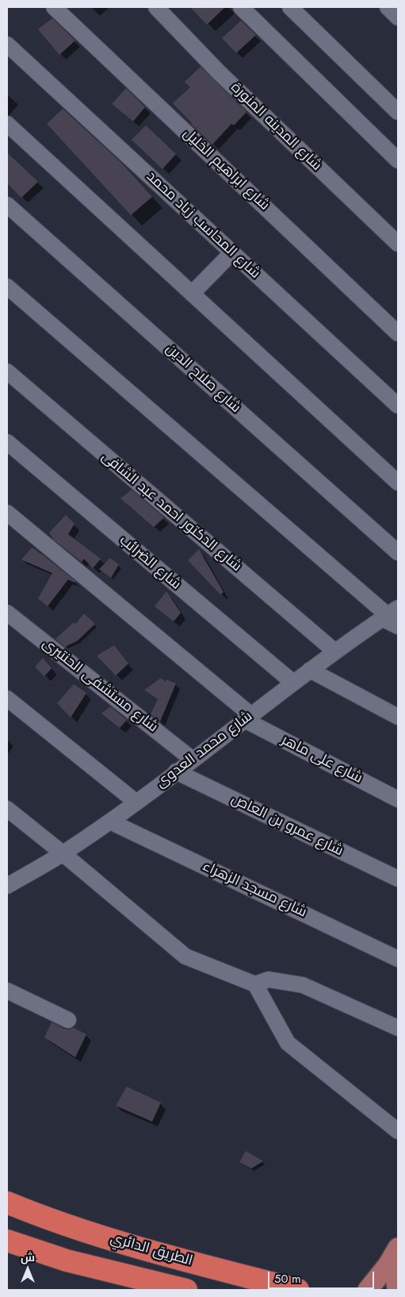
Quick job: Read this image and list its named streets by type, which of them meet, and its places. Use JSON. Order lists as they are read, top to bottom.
{
  "streets": {
    "highway": ["الطريق الدائري"],
    "street": [
      "شارع المدينه المنورة",
      "شارع ابراهيم الخليل",
      "شارع المحاسب زياد محمد",
      "شارع صلاح الدين",
      "شارع الدكتور احمد عبد الشافى",
      "شارع الضرائب",
      "شارع مستشفى الحنتيرى",
      "شارع محمد العدوى",
      "شارع على ماهر",
      "شارع عمرو بن العاص",
      "شارع مسجد الزهراء"
    ]
  },
  "crossings": [
    ["شارع الدكتور احمد عبد الشافى", "شارع محمد العدوى"],
    ["شارع الضرائب", "شارع محمد العدوى"],
    ["شارع مستشفى الحنتيرى", "شارع محمد العدوى"],
    ["شارع محمد العدوى", "شارع على ماهر"],
    ["شارع محمد العدوى", "شارع عمرو بن العاص"],
    ["شارع محمد العدوى", "شارع مسجد الزهراء"]
  ],
  "scale_bar": "50 m",
  "north": "top"
}
